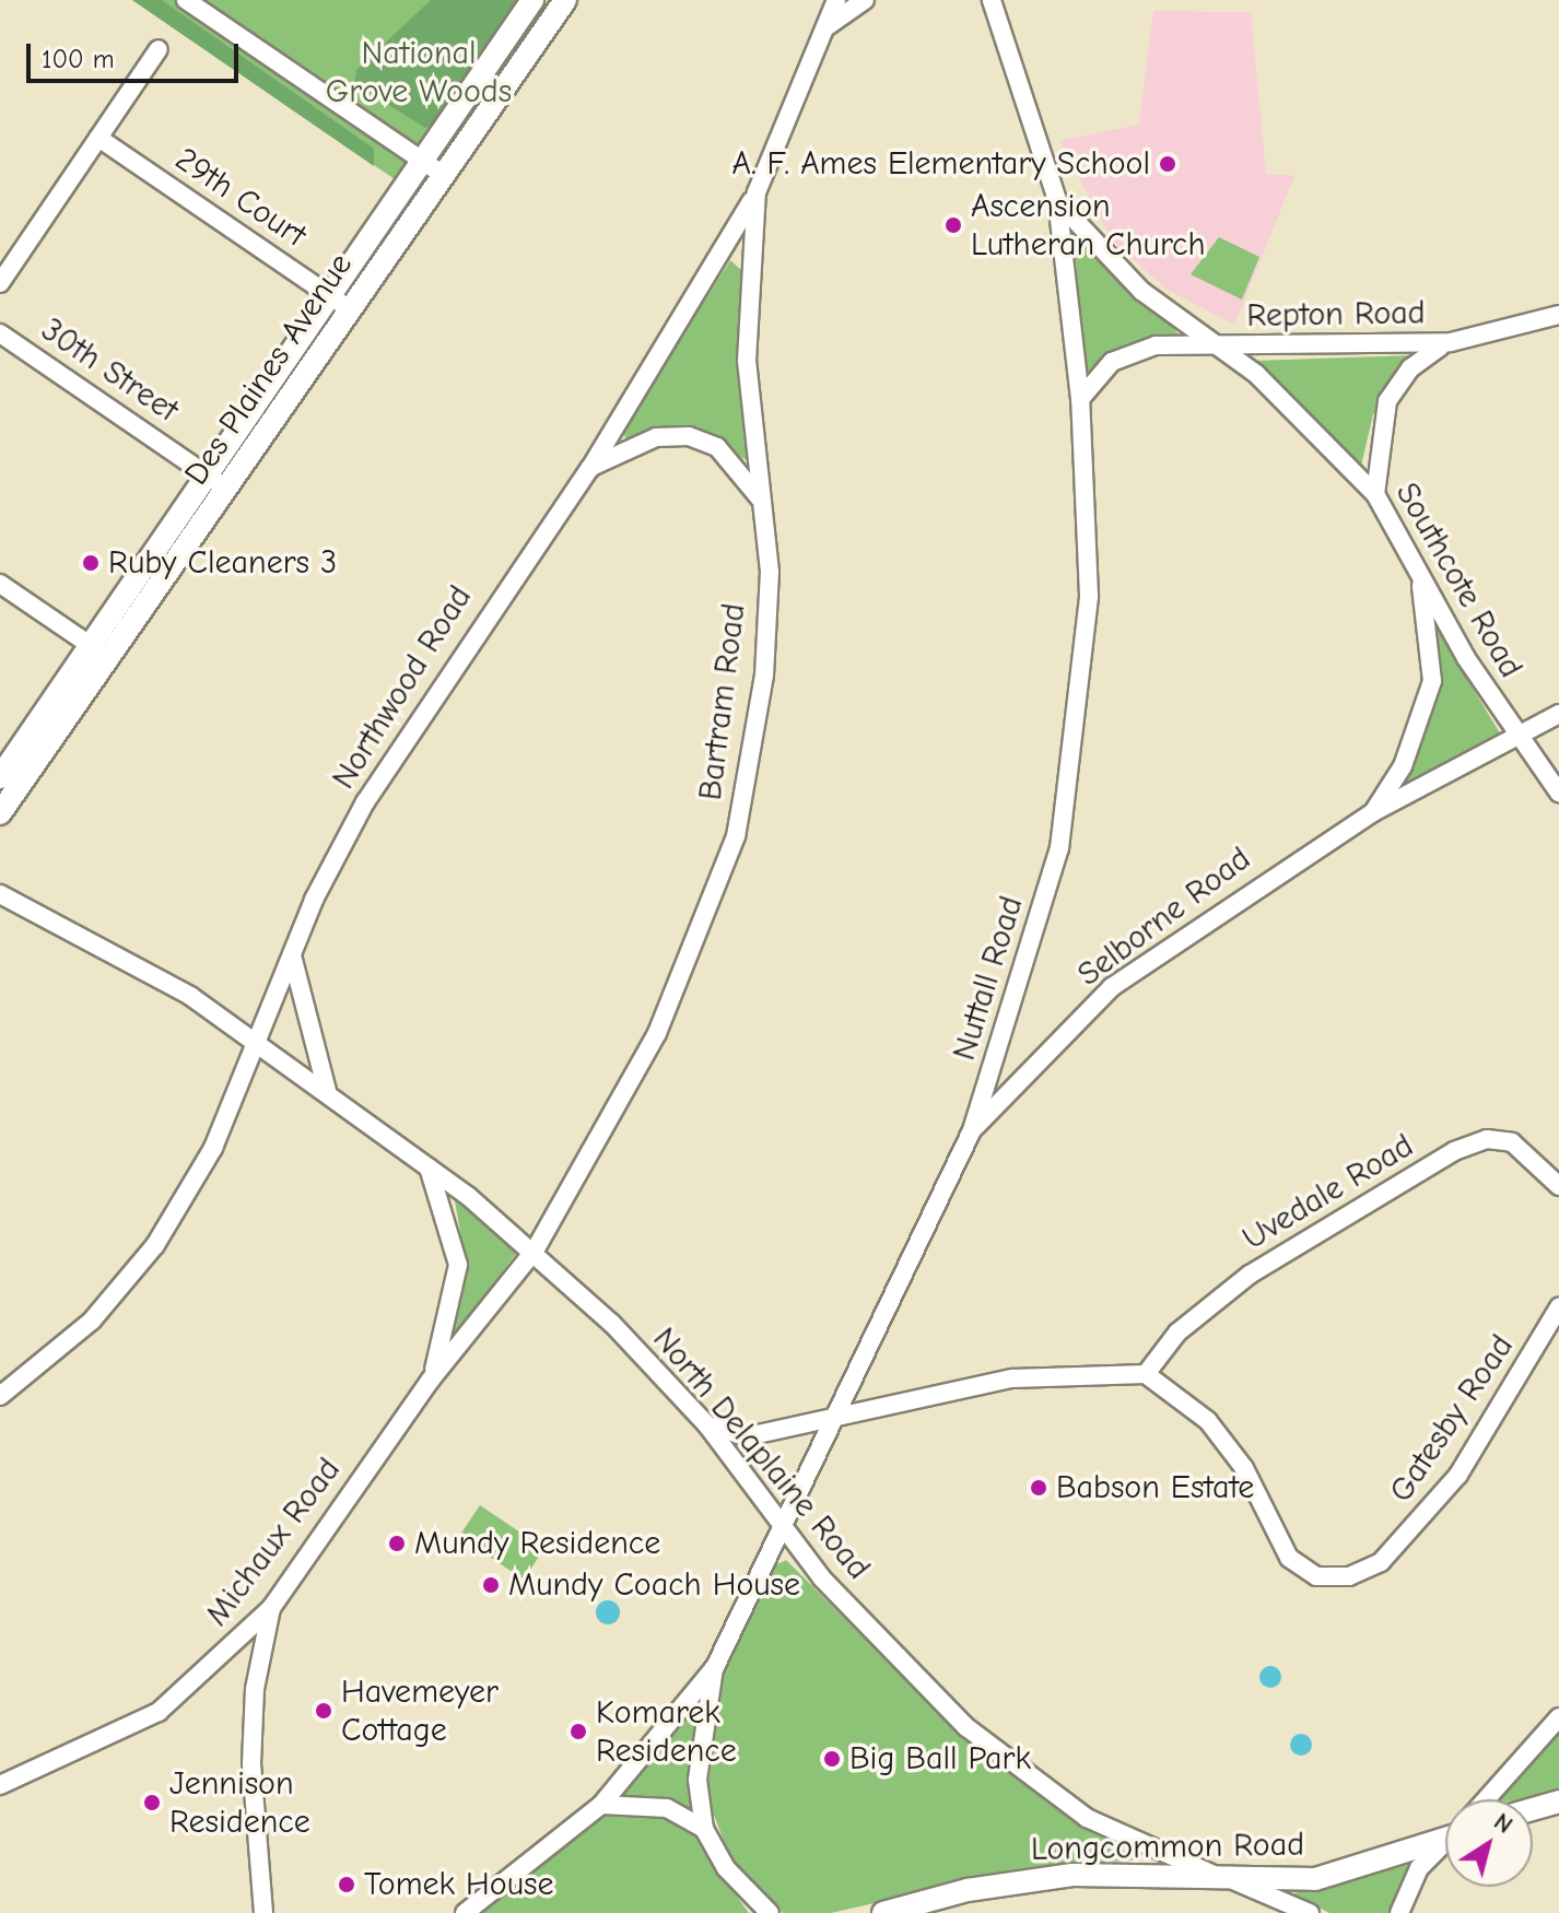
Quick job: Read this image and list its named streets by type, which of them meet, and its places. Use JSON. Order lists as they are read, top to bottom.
{
  "streets": {
    "street": [
      "29th Court",
      "Repton Road",
      "Des Plaines Avenue",
      "30th Street",
      "Southcote Road",
      "Northwood Road",
      "Bartram Road",
      "Selborne Road",
      "Nuttall Road",
      "Uvedale Road",
      "Gatesby Road",
      "North Delaplaine Road",
      "Michaux Road",
      "Longcommon Road"
    ]
  },
  "crossings": [
    ["29th Court", "Des Plaines Avenue"],
    ["Repton Road", "Southcote Road"],
    ["Des Plaines Avenue", "30th Street"],
    ["Southcote Road", "Selborne Road"],
    ["Southcote Road", "Nuttall Road"],
    ["Northwood Road", "Bartram Road"],
    ["Northwood Road", "North Delaplaine Road"],
    ["Bartram Road", "North Delaplaine Road"],
    ["Bartram Road", "Michaux Road"],
    ["Selborne Road", "Nuttall Road"],
    ["Uvedale Road", "Gatesby Road"],
    ["North Delaplaine Road", "Michaux Road"],
    ["North Delaplaine Road", "Longcommon Road"]
  ],
  "parks": ["National Grove Woods"],
  "places": [
    "A. F. Ames Elementary School",
    "Ascension Lutheran Church",
    "Ruby Cleaners 3",
    "Babson Estate",
    "Mundy Residence",
    "Mundy Coach House",
    "Havemeyer Cottage",
    "Komarek Residence",
    "Big Ball Park",
    "Jennison Residence",
    "Tomek House"
  ],
  "scale_bar": "100 m",
  "north": "top right"
}
